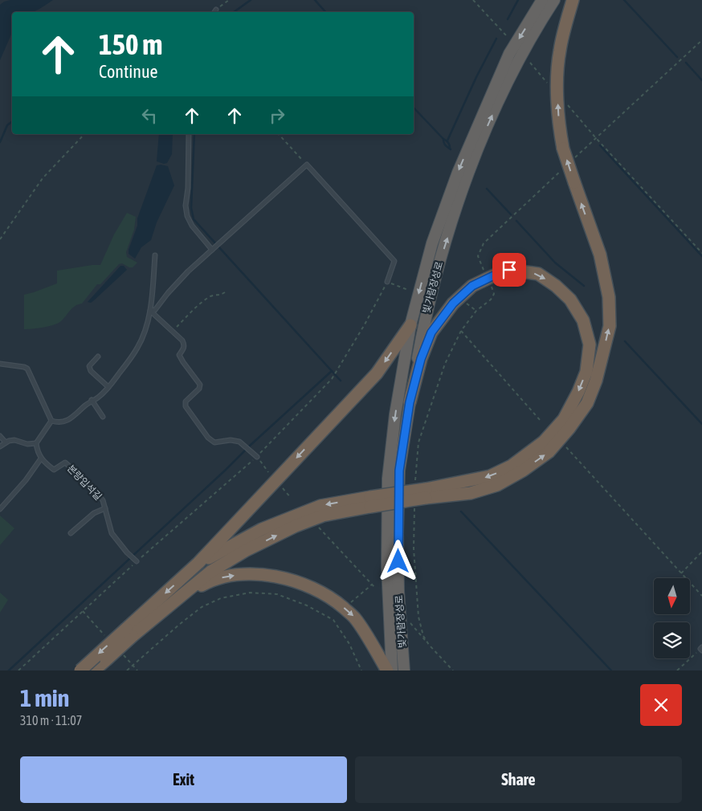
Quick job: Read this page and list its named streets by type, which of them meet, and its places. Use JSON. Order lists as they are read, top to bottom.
{
  "streets": {
    "highway": ["빛가람장성로"],
    "lane": ["본량입석길"]
  },
  "north": "bottom",
  "page": {
    "turn": ["150 m", "Continue"],
    "heading": ["1 min", "310 m · 11:07"],
    "buttons": ["Exit", "Share"]
  }
}
